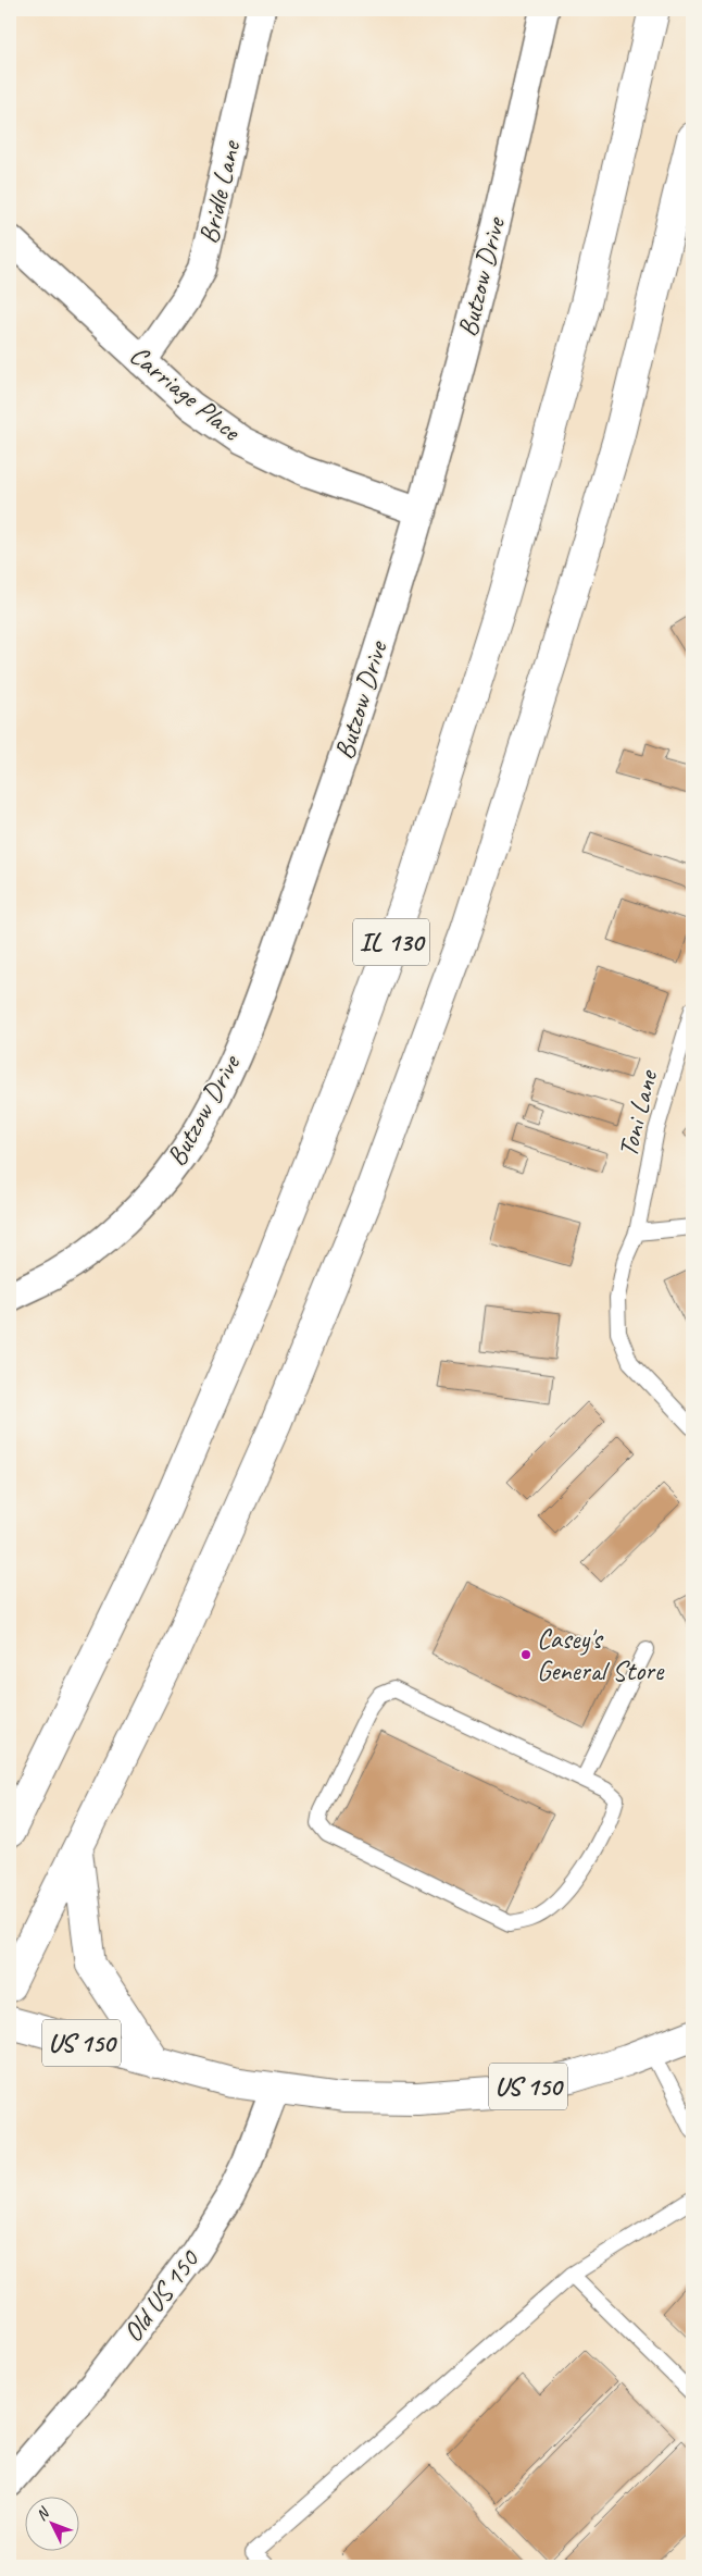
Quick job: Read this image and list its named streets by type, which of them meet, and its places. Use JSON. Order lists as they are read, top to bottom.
{
  "streets": {
    "main road": ["IL 130", "US 150"],
    "street": [
      "Bridle Lane",
      "Butzow Drive",
      "Carriage Place",
      "Old US 150"
    ],
    "lane": ["Toni Lane"]
  },
  "crossings": [
    ["Bridle Lane", "Carriage Place"],
    ["Butzow Drive", "Carriage Place"],
    ["US 150", "Old US 150"]
  ],
  "places": ["Casey's General Store"],
  "north": "top left"
}
